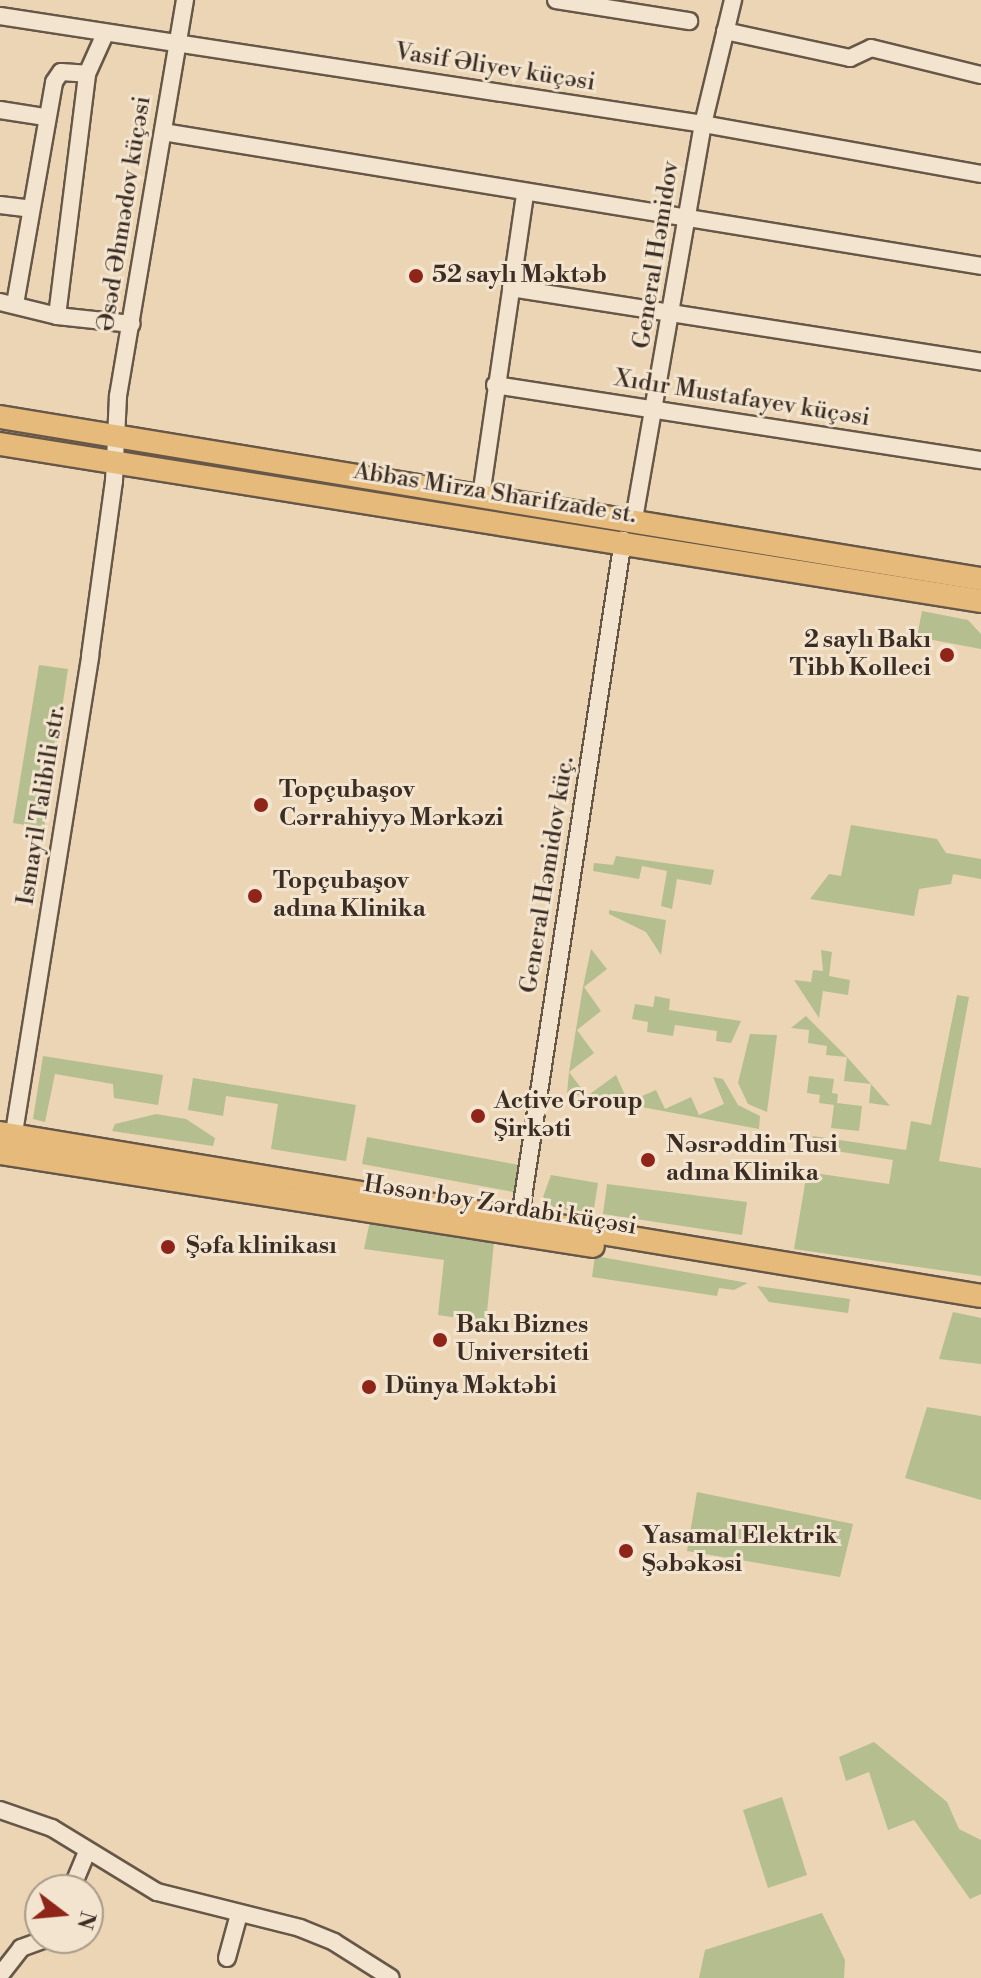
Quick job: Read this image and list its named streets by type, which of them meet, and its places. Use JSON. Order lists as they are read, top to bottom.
{
  "streets": {
    "main road": ["Abbas Mirza Sharifzade st.", "Həsən bəy Zərdabi küçəsi"],
    "street": [
      "Vasif Əliyev küçəsi",
      "Əsəd Əhmədov küçəsi",
      "General Həmidov",
      "Xıdır Mustafayev küçəsi",
      "Ismayil Talibili str.",
      "General Həmidov küç."
    ]
  },
  "crossings": [
    ["Vasif Əliyev küçəsi", "Əsəd Əhmədov küçəsi"],
    ["Vasif Əliyev küçəsi", "General Həmidov"],
    ["Əsəd Əhmədov küçəsi", "Abbas Mirza Sharifzade st."],
    ["Əsəd Əhmədov küçəsi", "Ismayil Talibili str."],
    ["General Həmidov", "Xıdır Mustafayev küçəsi"],
    ["General Həmidov", "Abbas Mirza Sharifzade st."],
    ["Abbas Mirza Sharifzade st.", "Ismayil Talibili str."],
    ["Abbas Mirza Sharifzade st.", "General Həmidov küç."],
    ["Ismayil Talibili str.", "Həsən bəy Zərdabi küçəsi"],
    ["General Həmidov küç.", "Həsən bəy Zərdabi küçəsi"]
  ],
  "places": [
    "52 saylı Məktəb",
    "2 saylı Bakı Tibb Kolleci",
    "Topçubaşov Cərrahiyyə Mərkəzi",
    "Topçubaşov adına Klinika",
    "Active Group Şirkəti",
    "Nəsrəddin Tusi adına Klinika",
    "Şəfa klinikası",
    "Bakı Biznes Universiteti",
    "Dünya Məktəbi",
    "Yasamal Elektrik Şəbəkəsi"
  ],
  "north": "right"
}
